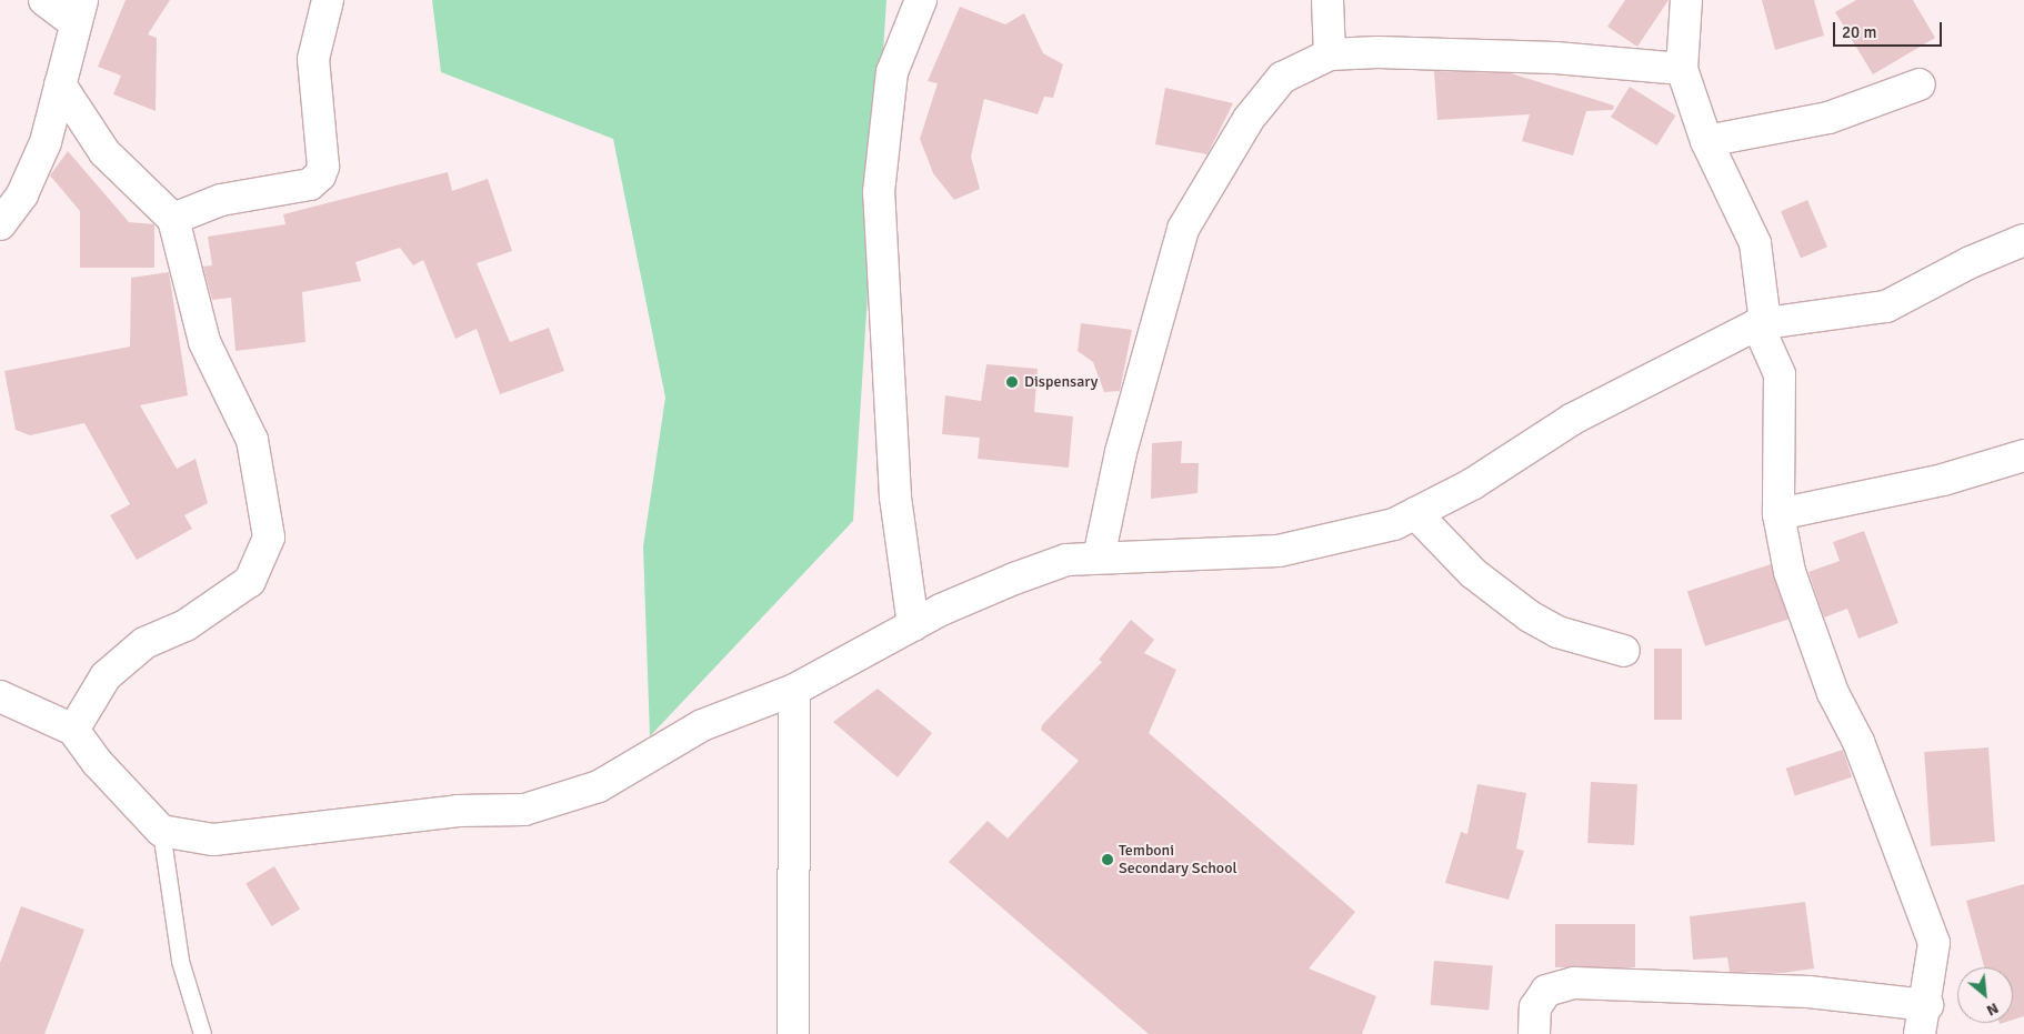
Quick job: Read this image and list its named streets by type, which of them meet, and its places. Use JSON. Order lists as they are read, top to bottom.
{
  "places": ["Dispensary", "Temboni Secondary School"],
  "scale_bar": "20 m",
  "north": "bottom right"
}
